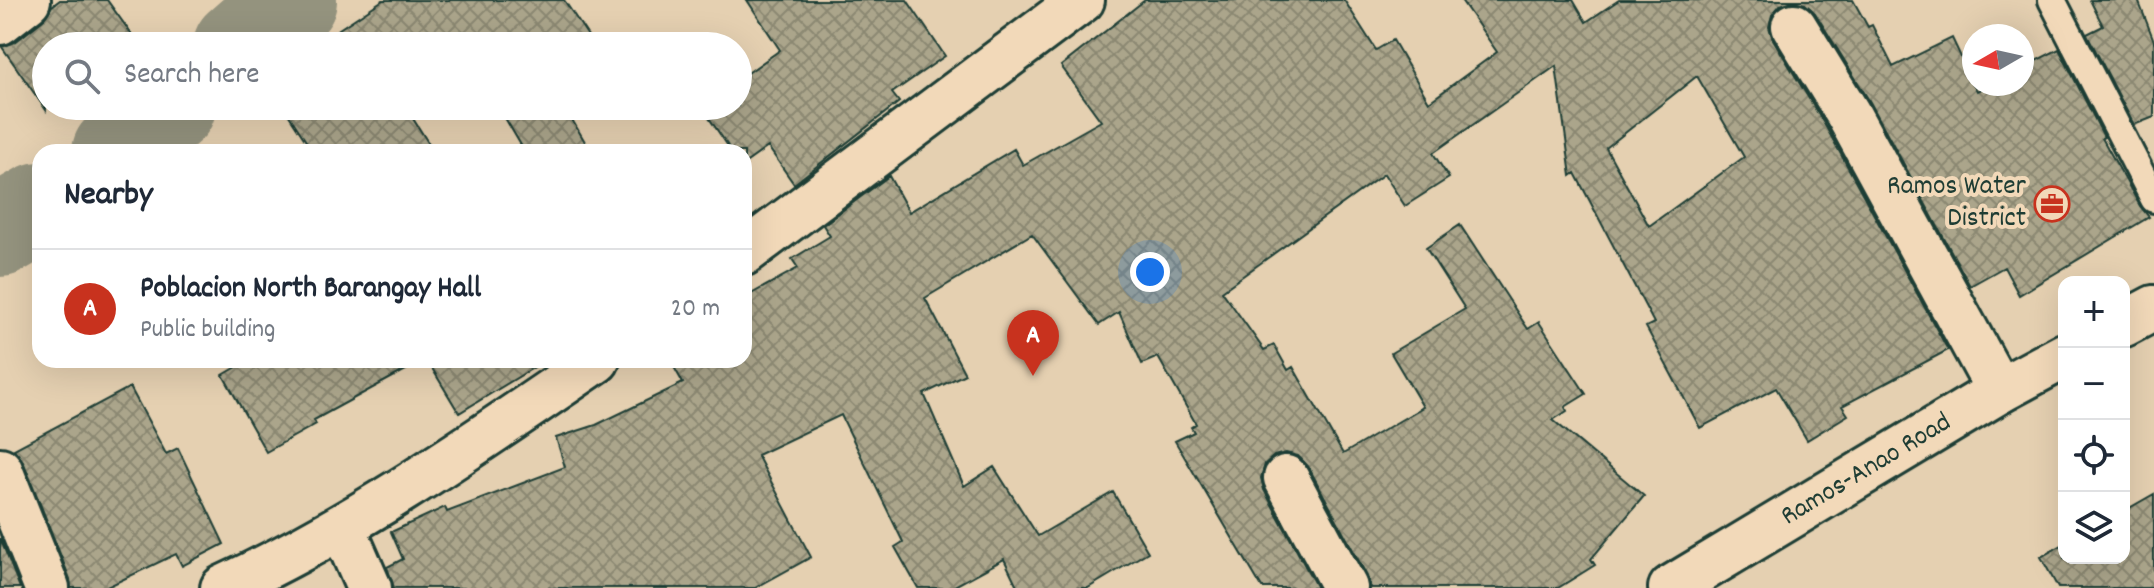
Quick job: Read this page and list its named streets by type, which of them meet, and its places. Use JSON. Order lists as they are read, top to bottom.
{
  "streets": {
    "street": ["Ramos-Anao Road"]
  },
  "places": {
    "office": ["Ramos Water District"]
  },
  "north": "left",
  "page": {
    "search": "Search here",
    "heading": "Nearby",
    "list": [
      {
        "mark": "A",
        "name": "Poblacion North Barangay Hall",
        "note": "Public building",
        "value": "20 m"
      }
    ],
    "map_buttons": ["+", "−"],
    "pins": "A"
  }
}
